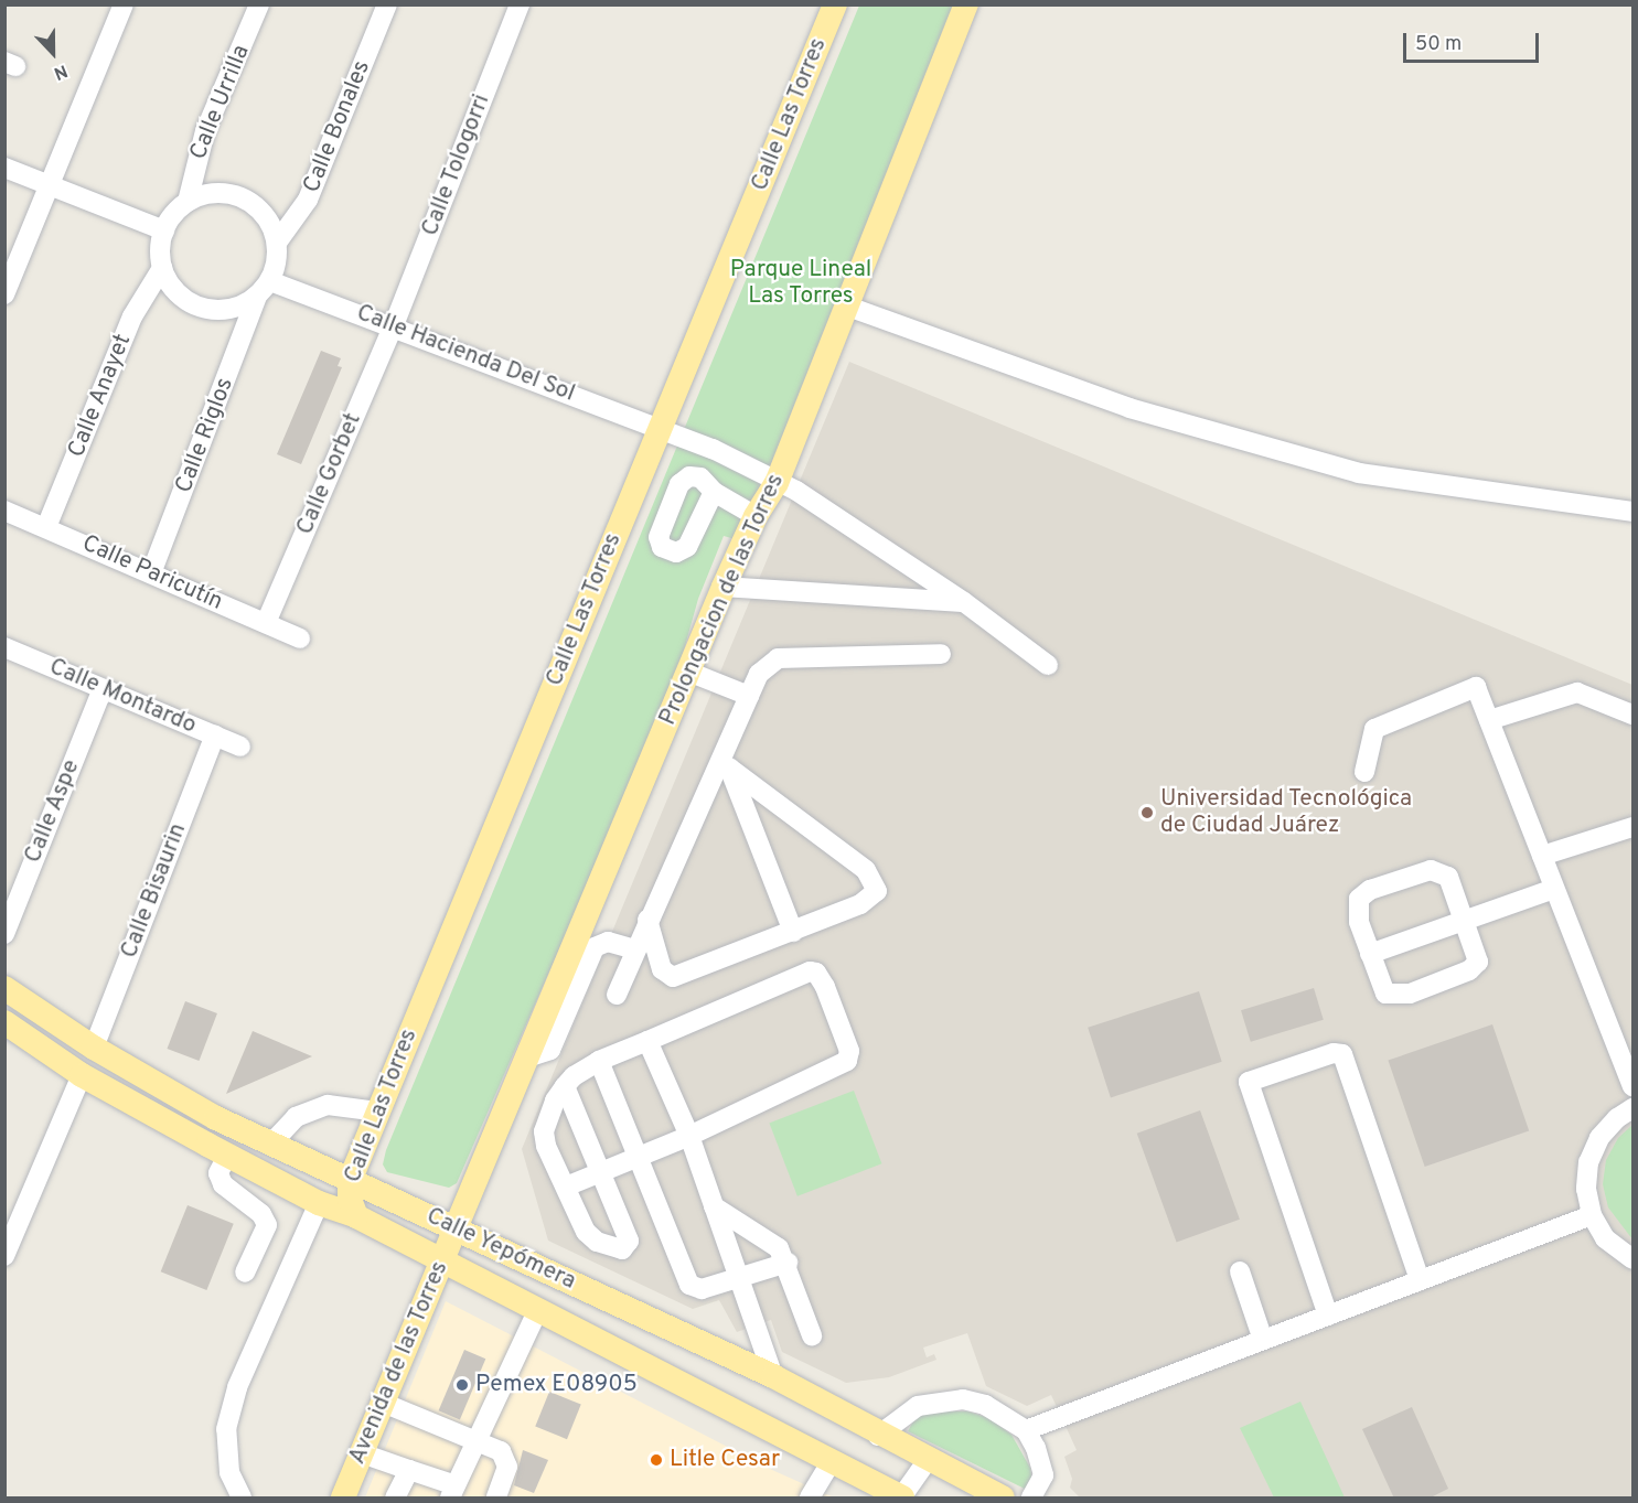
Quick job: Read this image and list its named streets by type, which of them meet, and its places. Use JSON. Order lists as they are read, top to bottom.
{
  "streets": {
    "main road": [
      "Calle Las Torres",
      "Prolongacion de las Torres",
      "Calle Yepómera",
      "Avenida de las Torres"
    ],
    "street": [
      "Calle Urrilla",
      "Calle Bonales",
      "Calle Tologorri",
      "Calle Hacienda Del Sol",
      "Calle Anayet",
      "Calle Riglos",
      "Calle Gorbet",
      "Calle Paricutín",
      "Calle Montardo",
      "Calle Aspe",
      "Calle Bisaurin"
    ]
  },
  "crossings": [
    ["Calle Urrilla", "Calle Bonales"],
    ["Calle Urrilla", "Calle Hacienda Del Sol"],
    ["Calle Urrilla", "Calle Anayet"],
    ["Calle Urrilla", "Calle Riglos"],
    ["Calle Las Torres", "Calle Hacienda Del Sol"],
    ["Calle Las Torres", "Calle Yepómera"],
    ["Calle Bonales", "Calle Hacienda Del Sol"],
    ["Calle Bonales", "Calle Anayet"],
    ["Calle Bonales", "Calle Riglos"],
    ["Calle Tologorri", "Calle Hacienda Del Sol"],
    ["Calle Tologorri", "Calle Gorbet"],
    ["Calle Hacienda Del Sol", "Calle Anayet"],
    ["Calle Hacienda Del Sol", "Calle Riglos"],
    ["Calle Hacienda Del Sol", "Calle Gorbet"],
    ["Calle Hacienda Del Sol", "Prolongacion de las Torres"],
    ["Calle Anayet", "Calle Riglos"],
    ["Calle Anayet", "Calle Paricutín"],
    ["Calle Riglos", "Calle Paricutín"],
    ["Calle Gorbet", "Calle Paricutín"],
    ["Prolongacion de las Torres", "Calle Yepómera"],
    ["Prolongacion de las Torres", "Avenida de las Torres"],
    ["Calle Montardo", "Calle Aspe"],
    ["Calle Montardo", "Calle Bisaurin"],
    ["Calle Bisaurin", "Calle Yepómera"],
    ["Calle Yepómera", "Avenida de las Torres"]
  ],
  "parks": ["Parque Lineal Las Torres"],
  "places": ["Universidad Tecnológica de Ciudad Juárez", "Pemex E08905", "Litle Cesar"],
  "scale_bar": "50 m",
  "north": "bottom"
}
